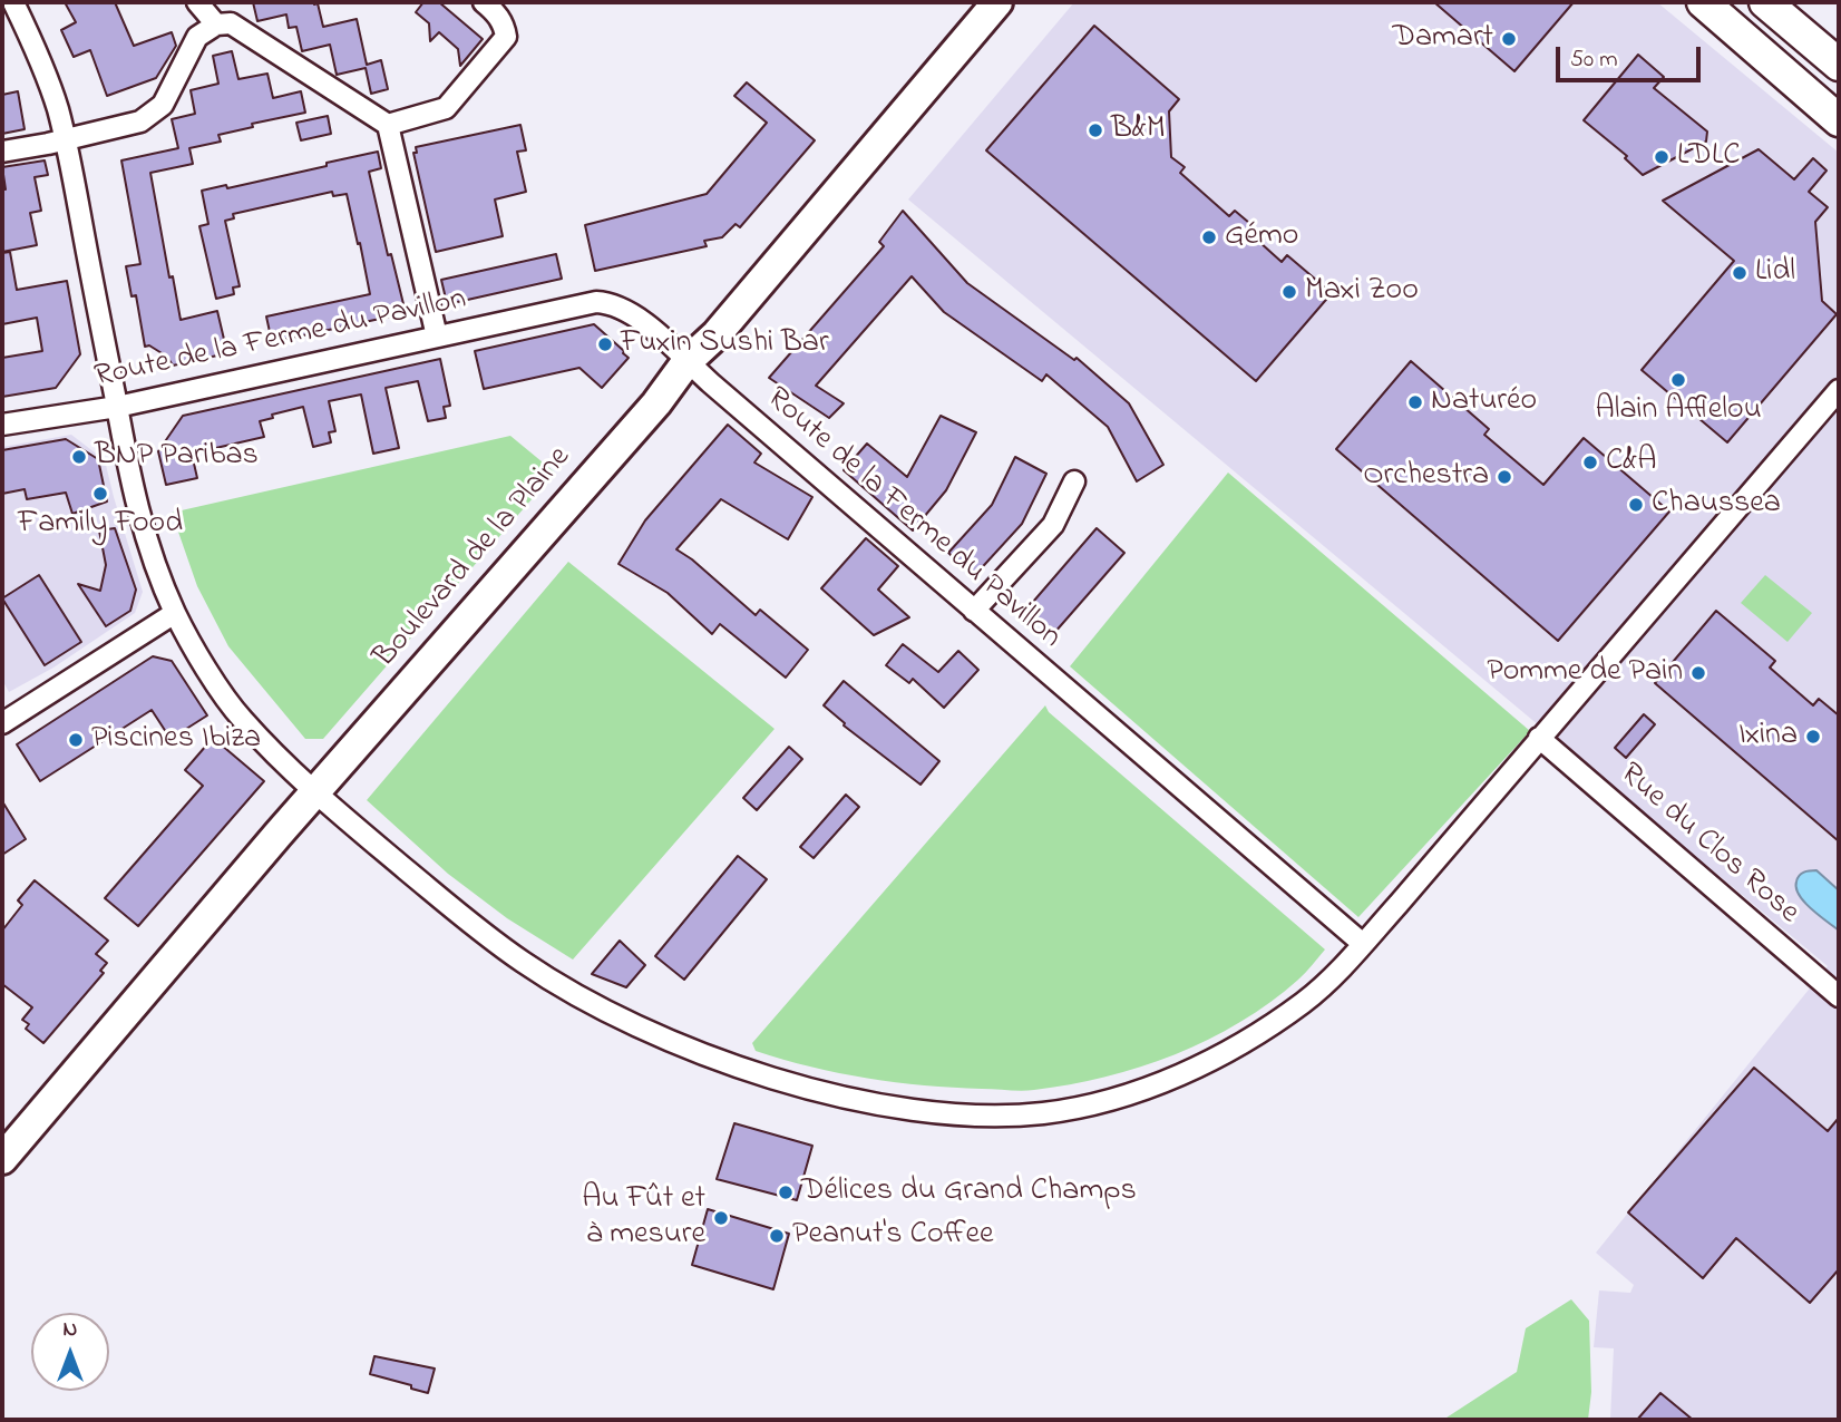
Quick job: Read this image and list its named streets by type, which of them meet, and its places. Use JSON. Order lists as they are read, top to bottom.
{
  "streets": {
    "main road": ["Boulevard de la Plaine"],
    "street": ["Route de la Ferme du Pavillon", "Rue du Clos Rose"]
  },
  "crossings": [
    ["Route de la Ferme du Pavillon", "Boulevard de la Plaine"]
  ],
  "places": [
    "Damart",
    "B&M",
    "LDLC",
    "Gémo",
    "Lidl",
    "Maxi Zoo",
    "Fuxin Sushi Bar",
    "Alain Afflelou",
    "Naturéo",
    "BNP Paribas",
    "C&A",
    "Orchestra",
    "Family Food",
    "Chaussea",
    "Pomme de Pain",
    "Ixina",
    "Piscines Ibiza",
    "Délices du Grand Champs",
    "Au Fût et à mesure",
    "Peanut's Coffee"
  ],
  "scale_bar": "50 m",
  "north": "top"
}
